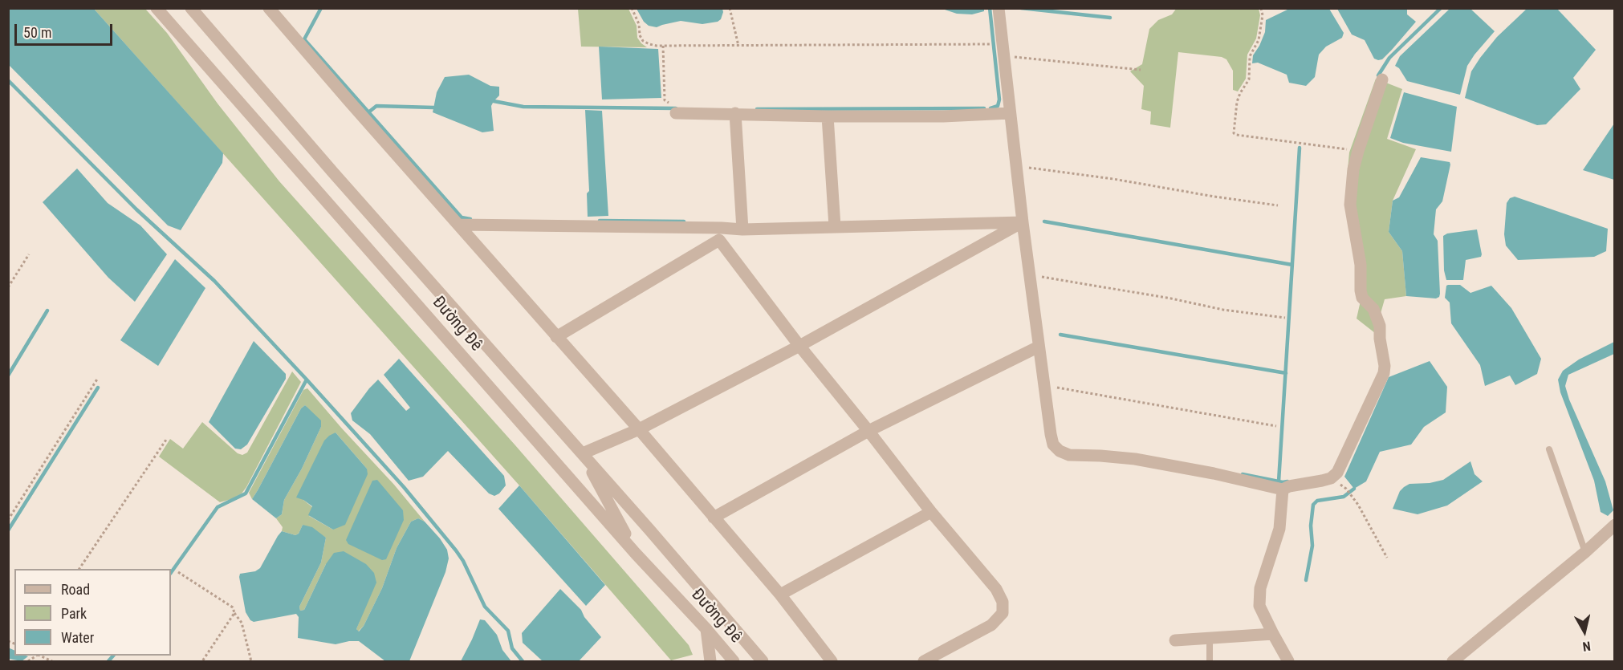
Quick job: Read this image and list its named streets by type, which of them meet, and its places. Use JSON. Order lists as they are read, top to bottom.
{
  "streets": {
    "street": ["Đường Đê"]
  },
  "legend": ["Road", "Park", "Water"],
  "scale_bar": "50 m",
  "north": "bottom"
}
